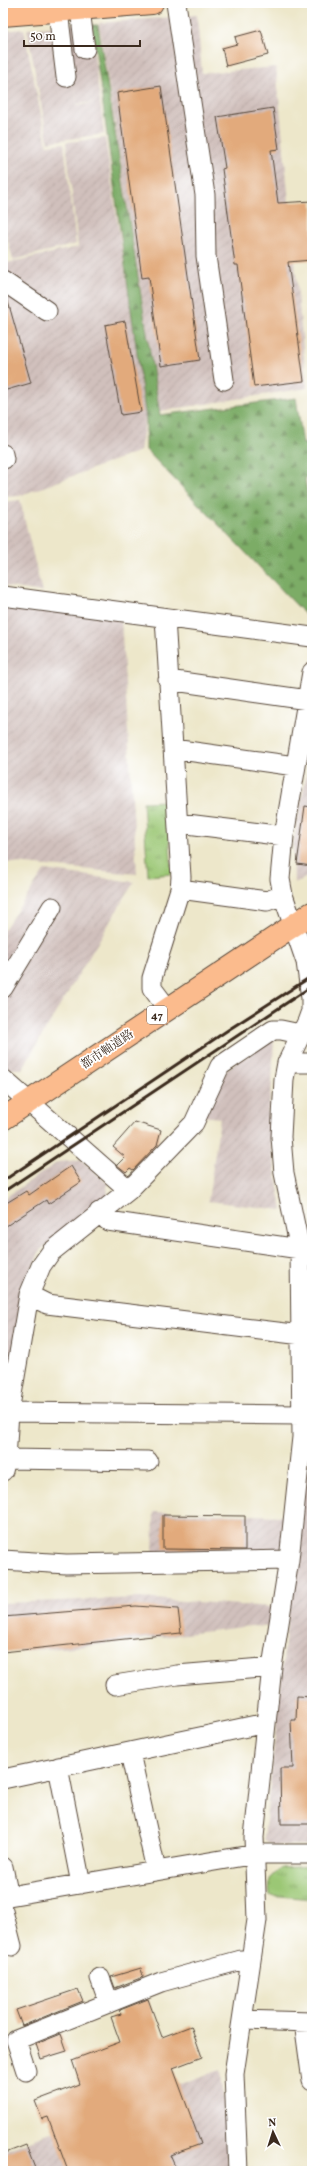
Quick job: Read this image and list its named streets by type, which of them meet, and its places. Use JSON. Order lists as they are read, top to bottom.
{
  "streets": {
    "main road": ["47", "都市軸道路"]
  },
  "scale_bar": "50 m",
  "north": "top"
}
